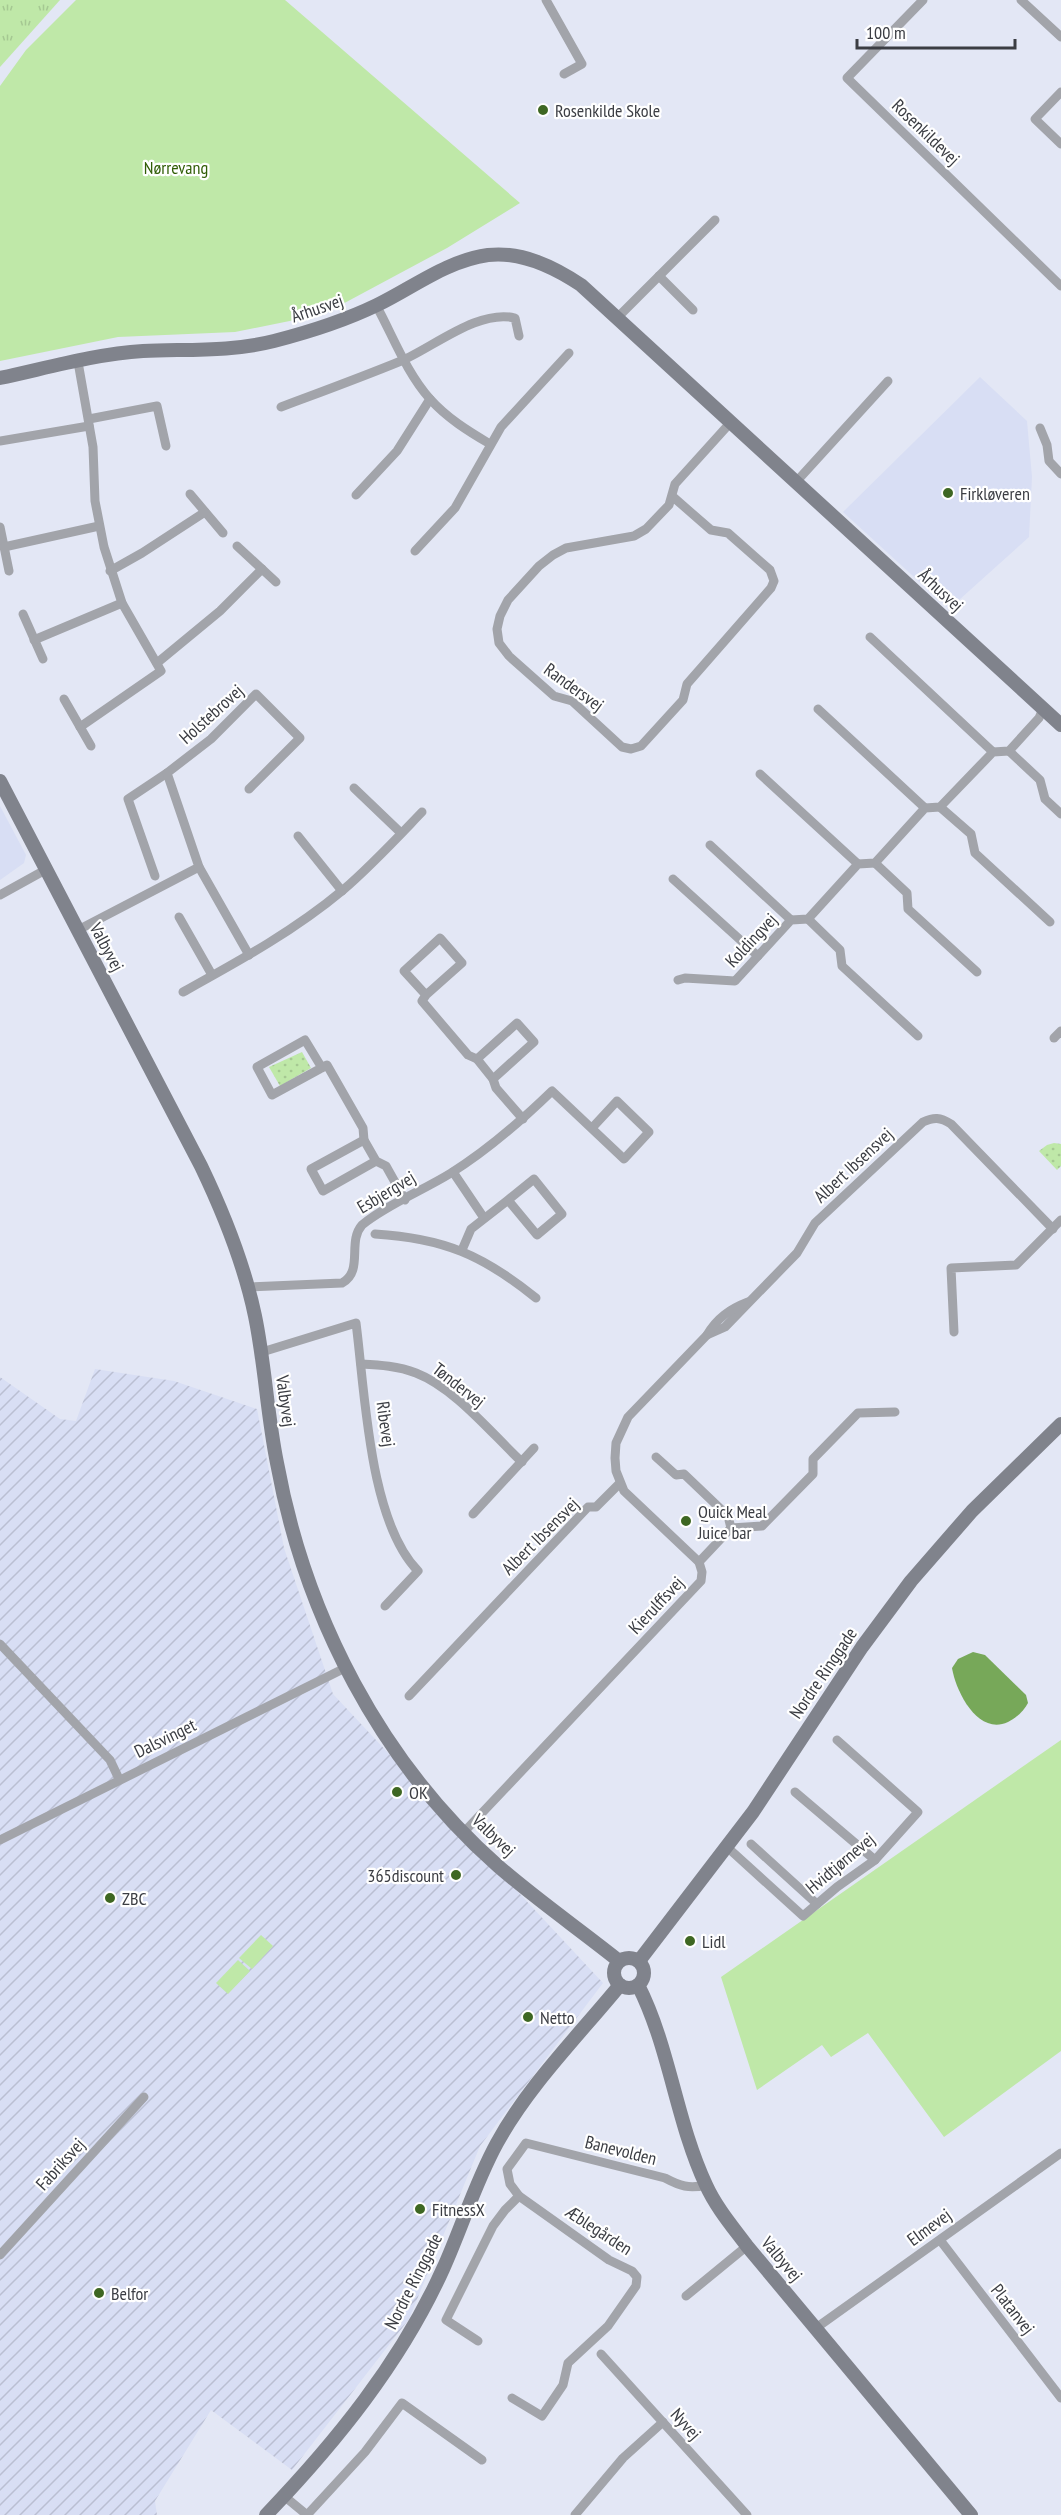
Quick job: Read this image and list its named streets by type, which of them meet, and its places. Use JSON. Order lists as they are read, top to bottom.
{
  "streets": {
    "street": [
      "Rosenkildevej",
      "Århusvej",
      "Randersvej",
      "Holstebrovej",
      "Koldingvej",
      "Valbyvej",
      "Albert Ibsensvej",
      "Esbjergvej",
      "Tøndervej",
      "Ribevej",
      "Kierulffsvej",
      "Nordre Ringgade",
      "Dalsvinget",
      "Hvidtjørnevej",
      "Banevolden",
      "Fabriksvej",
      "Elmevej",
      "Æblegården",
      "Platanvej",
      "Nyvej"
    ]
  },
  "crossings": [
    ["Århusvej", "Randersvej"],
    ["Valbyvej", "Esbjergvej"],
    ["Valbyvej", "Ribevej"],
    ["Valbyvej", "Kierulffsvej"],
    ["Valbyvej", "Nordre Ringgade"],
    ["Valbyvej", "Dalsvinget"],
    ["Valbyvej", "Banevolden"],
    ["Valbyvej", "Elmevej"],
    ["Tøndervej", "Ribevej"],
    ["Nordre Ringgade", "Hvidtjørnevej"],
    ["Banevolden", "Æblegården"],
    ["Elmevej", "Platanvej"]
  ],
  "parks": ["Nørrevang"],
  "places": [
    "Rosenkilde Skole",
    "Firkløveren",
    "Quick Meal Juice bar",
    "OK",
    "365discount",
    "ZBC",
    "Lidl",
    "Netto",
    "FitnessX",
    "Belfor"
  ],
  "scale_bar": "100 m"
}
